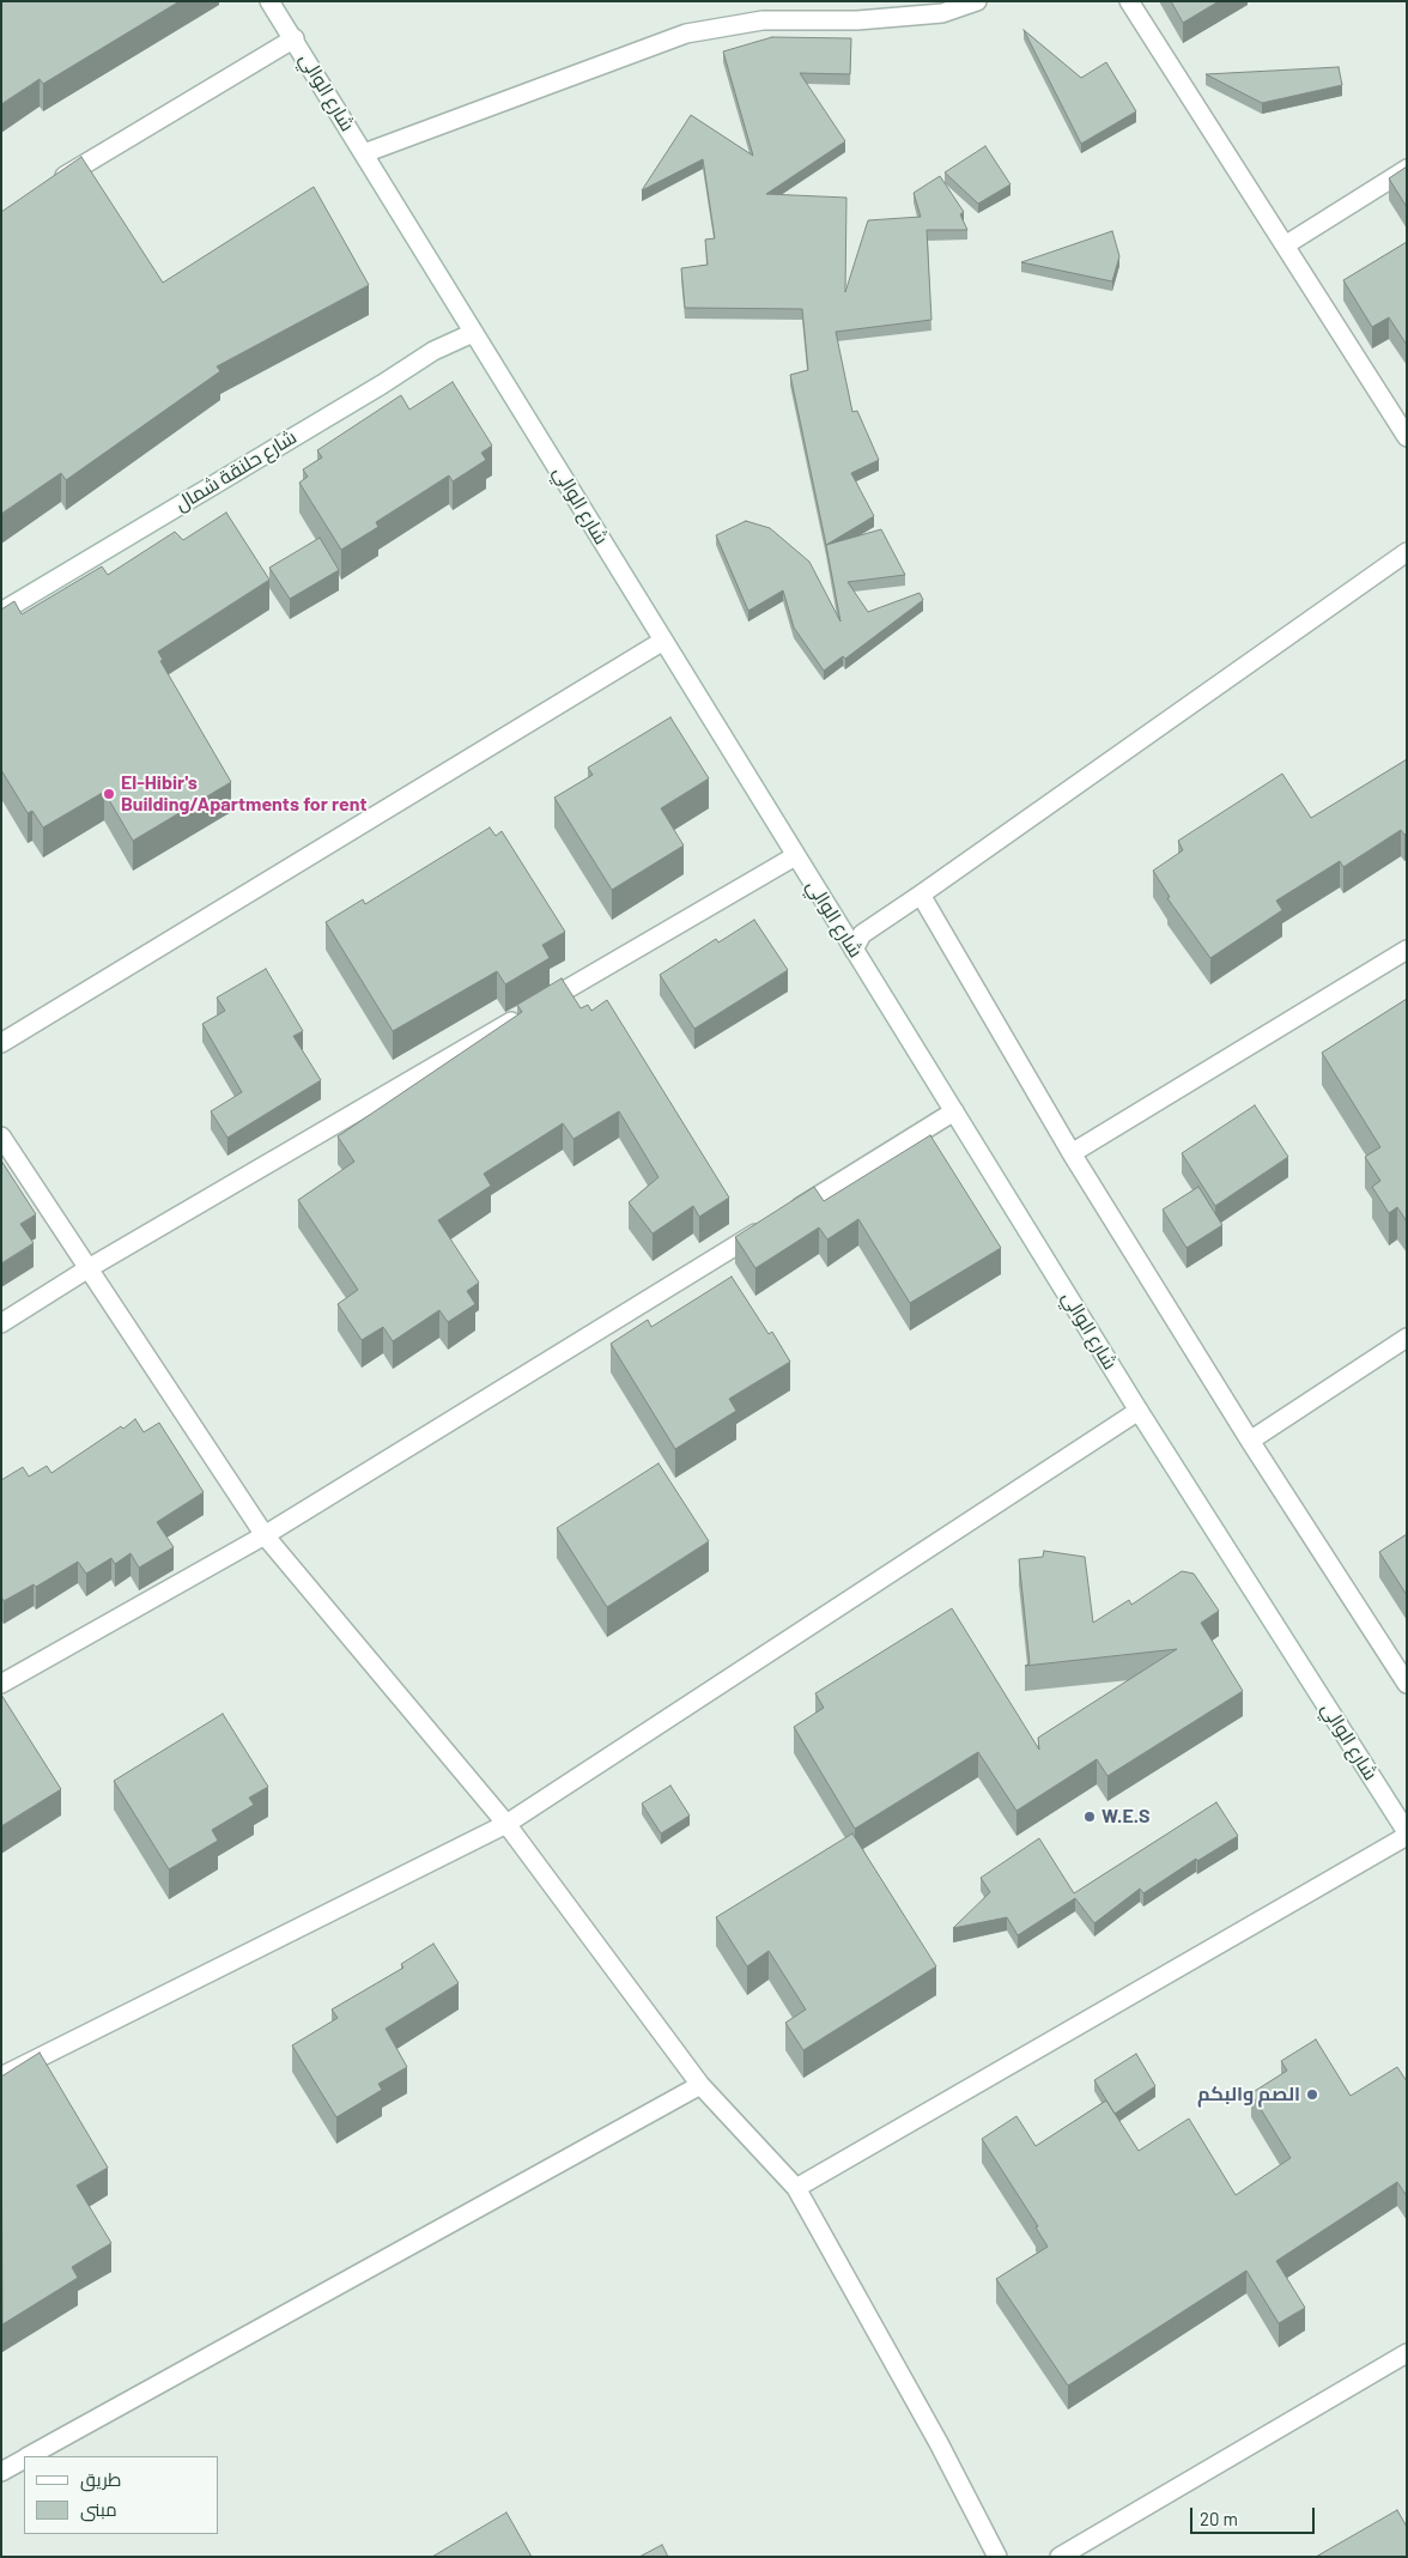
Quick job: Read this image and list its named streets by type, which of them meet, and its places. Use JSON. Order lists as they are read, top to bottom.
{
  "streets": {
    "street": ["شارع الوالي", "شارع حلنقة شمال"]
  },
  "crossings": [
    ["شارع الوالي", "شارع حلنقة شمال"]
  ],
  "places": ["El-Hibir's Building/Apartments for rent", "W.E.S", "الصم والبكم"],
  "legend": ["طريق", "مبنى"],
  "scale_bar": "20 m"
}
